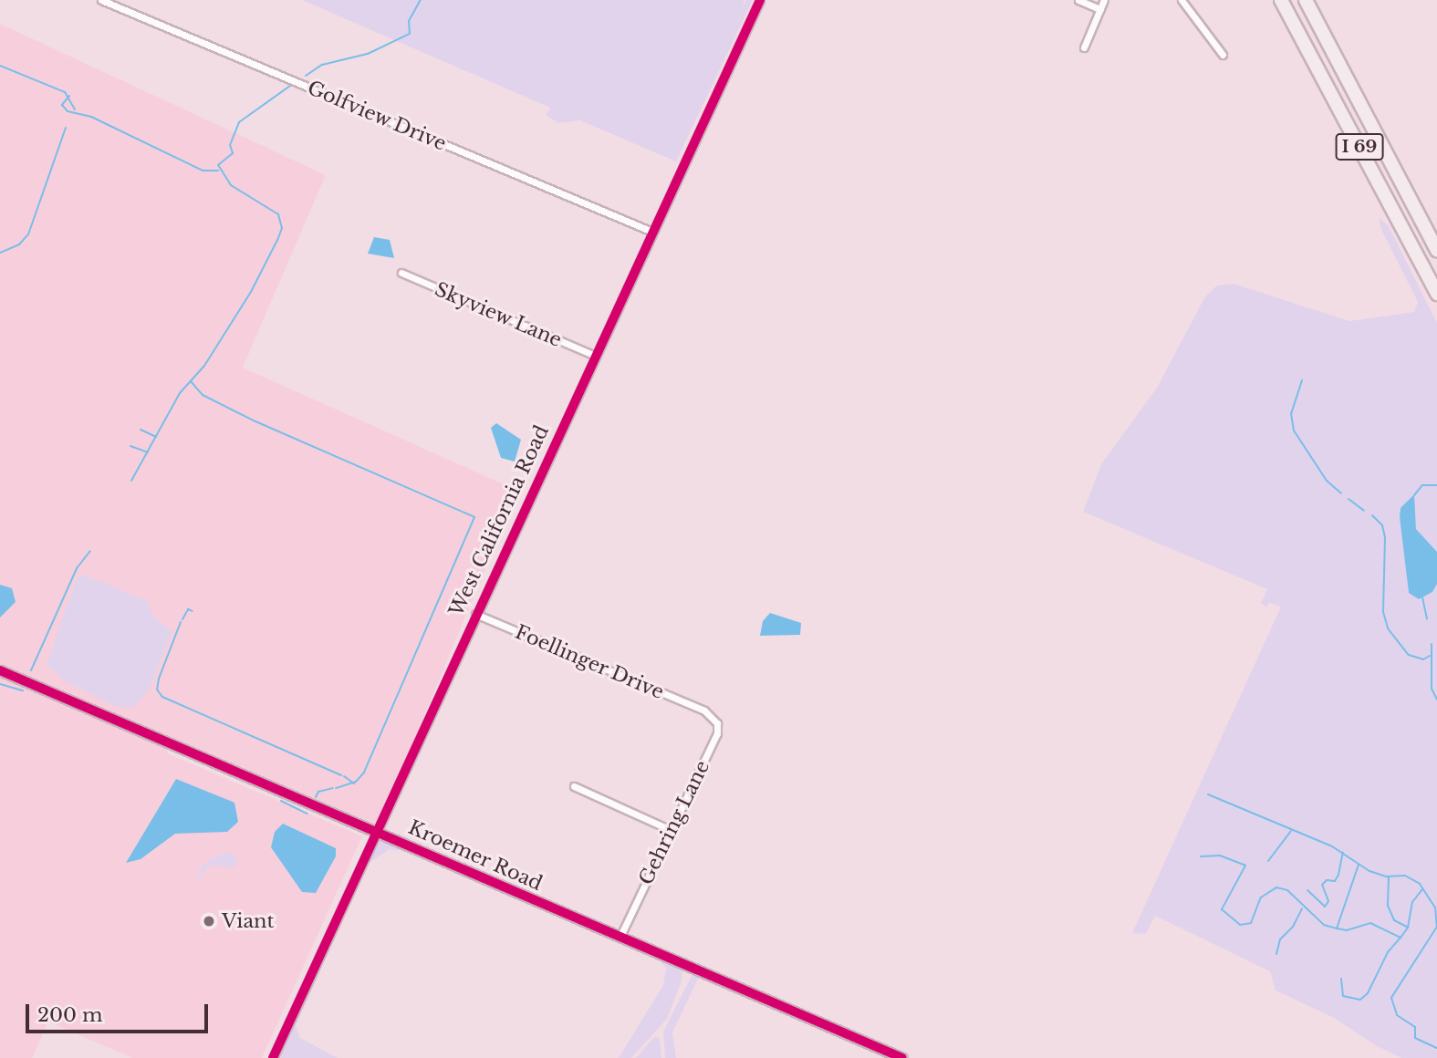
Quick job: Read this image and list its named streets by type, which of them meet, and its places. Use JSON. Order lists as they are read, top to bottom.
{
  "streets": {
    "highway": ["I 69"],
    "street": [
      "Golfview Drive",
      "Skyview Lane",
      "West California Road",
      "Foellinger Drive",
      "Gehring Lane",
      "Kroemer Road"
    ]
  },
  "crossings": [
    ["Golfview Drive", "West California Road"],
    ["Skyview Lane", "West California Road"],
    ["West California Road", "Foellinger Drive"],
    ["West California Road", "Kroemer Road"],
    ["Foellinger Drive", "Gehring Lane"],
    ["Gehring Lane", "Kroemer Road"]
  ],
  "places": ["Viant"],
  "scale_bar": "200 m"
}
